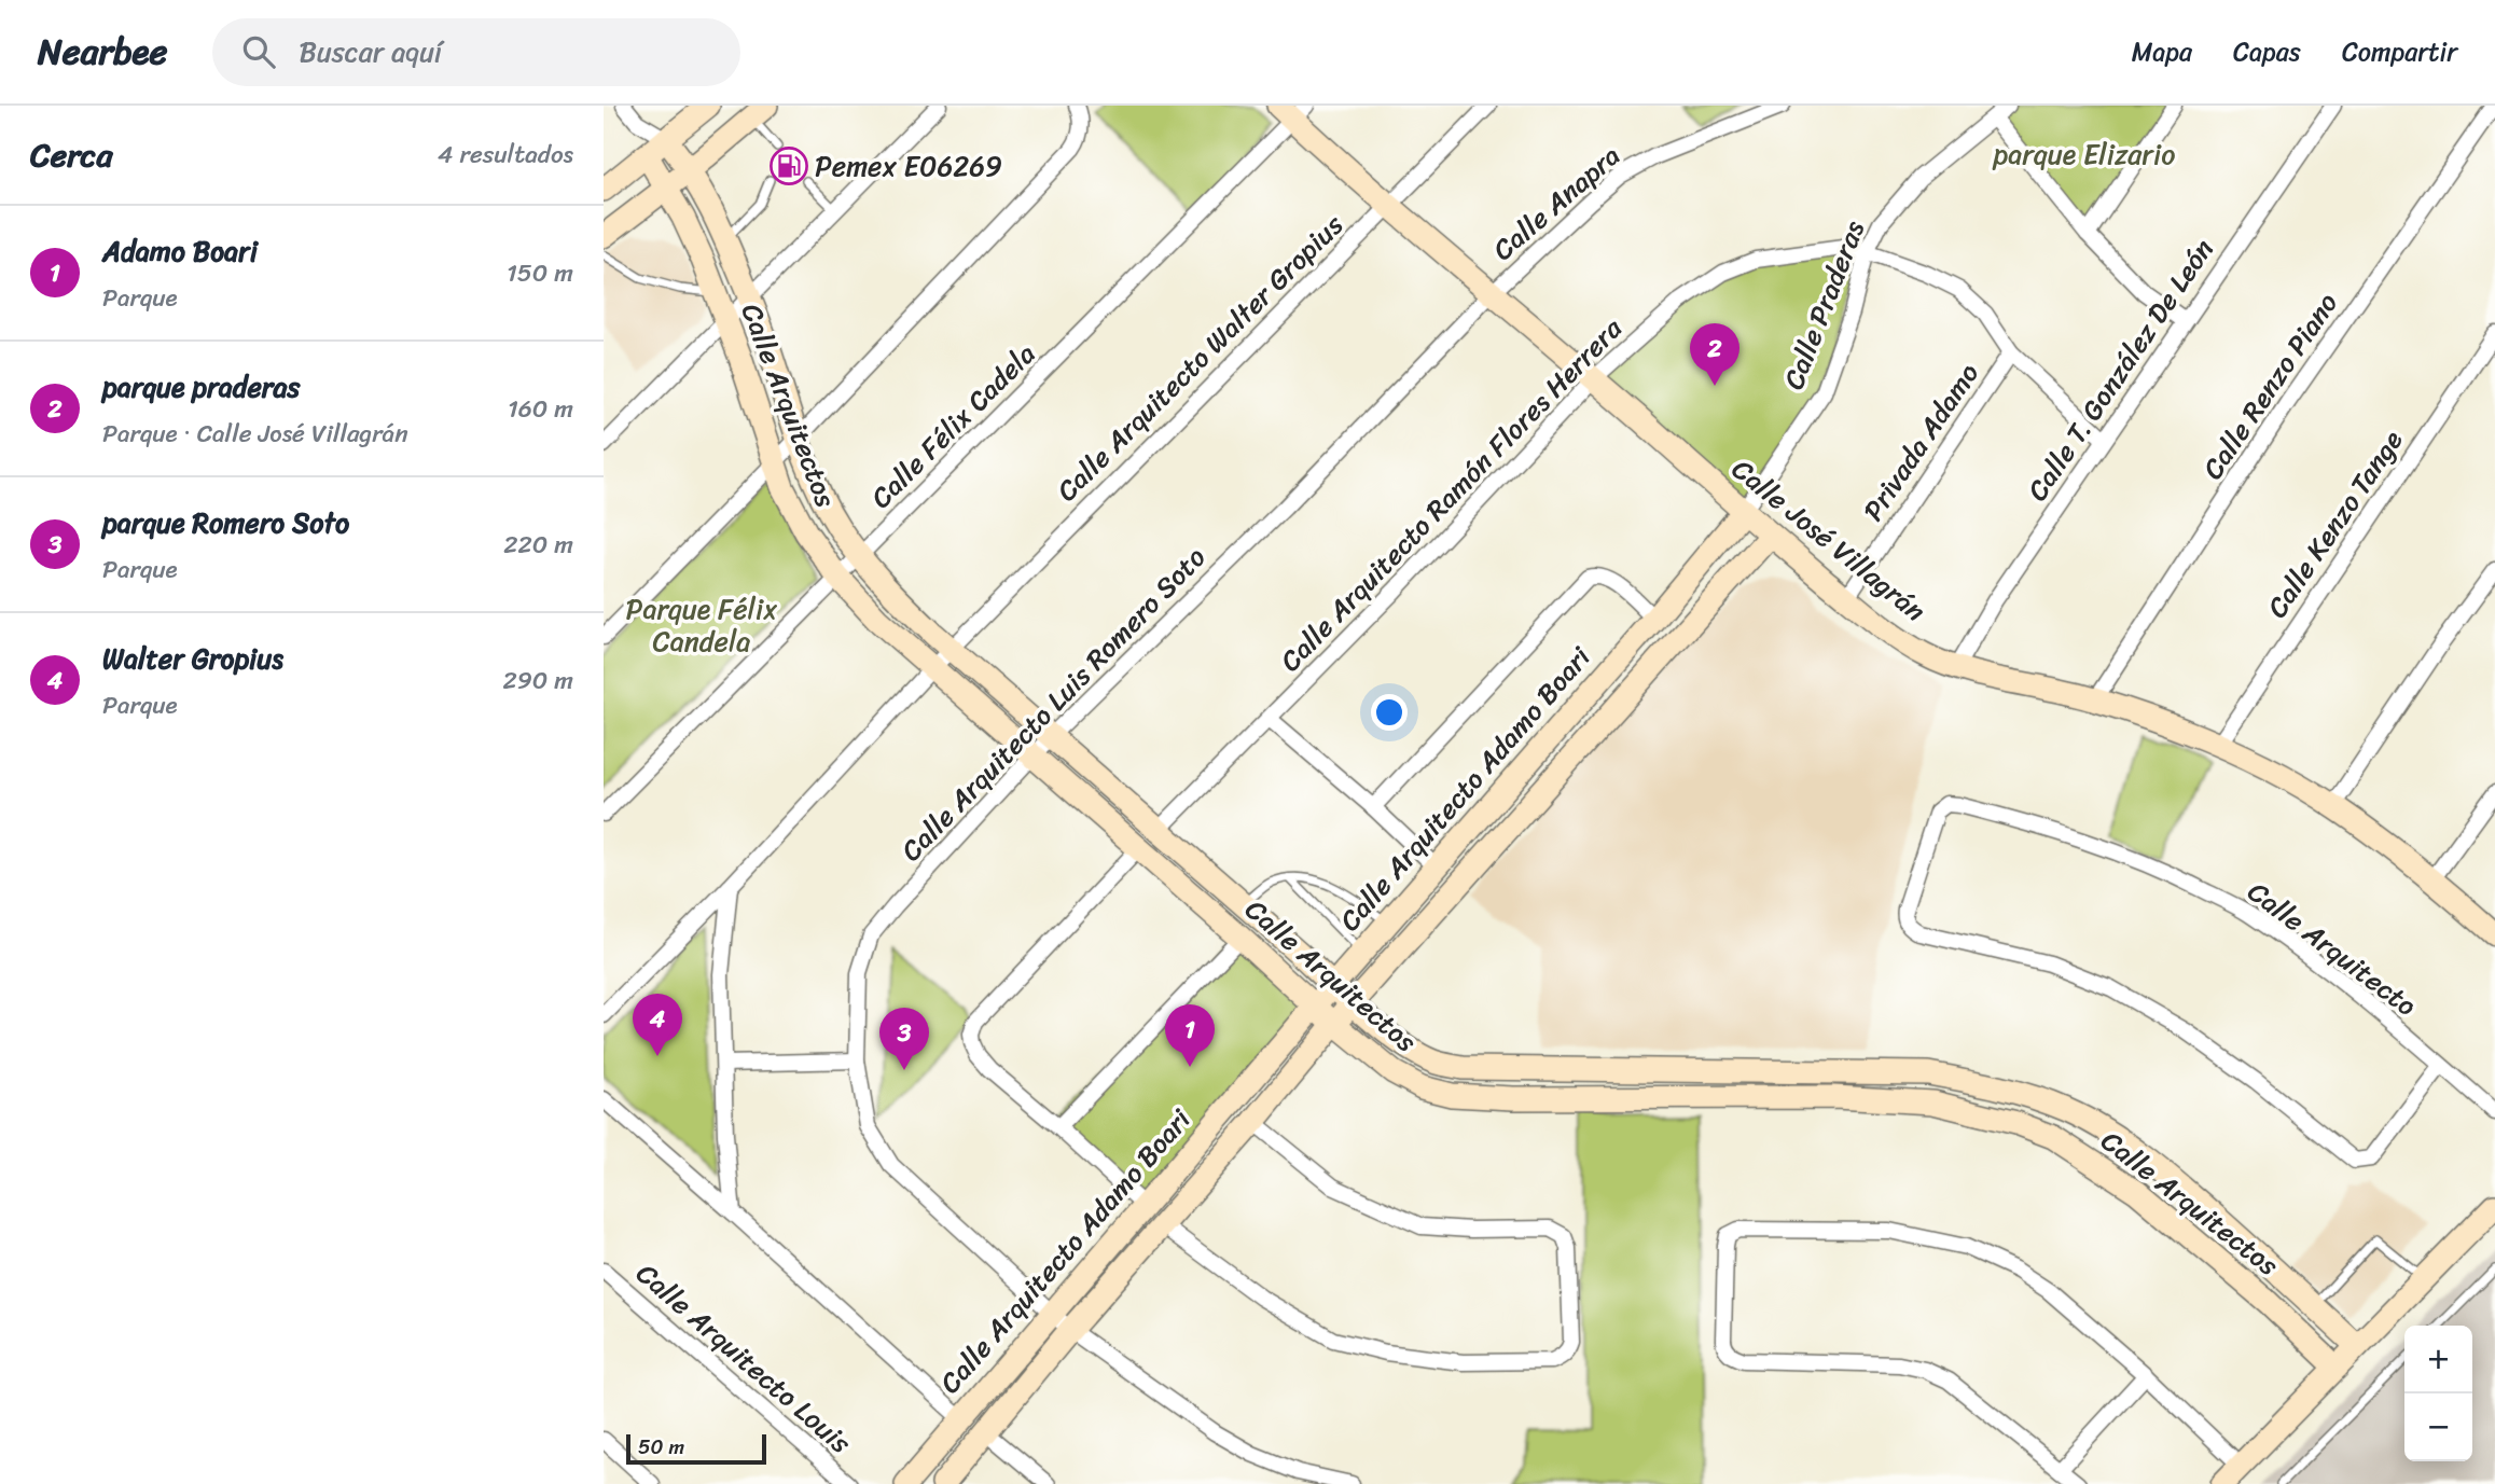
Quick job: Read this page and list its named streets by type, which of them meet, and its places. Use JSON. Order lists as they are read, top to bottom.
{
  "streets": {
    "street": [
      "Calle Anapra",
      "Calle Praderas",
      "Calle Arquitecto Walter Gropius",
      "Calle T. González De León",
      "Calle Renzo Piano",
      "Calle Arquitectos",
      "Calle Félix Cadela",
      "Privada Adamo",
      "Calle Arquitecto Ramón Flores Herrera",
      "Calle Kenzo Tange",
      "Calle José Villagrán",
      "Calle Arquitecto Luis Romero Soto",
      "Calle Arquitecto Adamo Boari",
      "Calle Arquitecto",
      "Calle Arquitecto Louis"
    ]
  },
  "crossings": [
    ["Calle Anapra", "Calle José Villagrán"],
    ["Calle Anapra", "Calle Arquitecto Luis Romero Soto"],
    ["Calle Praderas", "Calle Arquitecto Ramón Flores Herrera"],
    ["Calle Praderas", "Calle José Villagrán"],
    ["Calle Praderas", "Calle Arquitecto Adamo Boari"],
    ["Calle Arquitecto Walter Gropius", "Calle Arquitectos"],
    ["Calle Arquitecto Walter Gropius", "Calle José Villagrán"],
    ["Calle T. González De León", "Calle Arquitecto Ramón Flores Herrera"],
    ["Calle T. González De León", "Calle José Villagrán"],
    ["Calle Renzo Piano", "Calle José Villagrán"],
    ["Calle Arquitectos", "Calle Félix Cadela"],
    ["Calle Arquitectos", "Calle Arquitecto Ramón Flores Herrera"],
    ["Calle Arquitectos", "Calle Arquitecto Luis Romero Soto"],
    ["Calle Arquitectos", "Calle Arquitecto Adamo Boari"],
    ["Calle Félix Cadela", "Calle José Villagrán"],
    ["Privada Adamo", "Calle Arquitecto Ramón Flores Herrera"],
    ["Privada Adamo", "Calle José Villagrán"],
    ["Calle Arquitecto Ramón Flores Herrera", "Calle José Villagrán"],
    ["Calle Kenzo Tange", "Calle José Villagrán"],
    ["Calle José Villagrán", "Calle Arquitecto Luis Romero Soto"],
    ["Calle José Villagrán", "Calle Arquitecto Adamo Boari"],
    ["Calle Arquitecto Luis Romero Soto", "Calle Arquitecto Adamo Boari"]
  ],
  "parks": ["parque Elizario", "Parque Félix Candela"],
  "places": {
    "fuel station": ["Pemex E06269"]
  },
  "scale_bar": "50 m",
  "page": {
    "header": "Nearbee",
    "search": "Buscar aquí",
    "nav": ["Mapa", "Capas", "Compartir"],
    "heading": ["Cerca", "4 resultados"],
    "list": [
      {
        "mark": "1",
        "name": "Adamo Boari",
        "note": "Parque",
        "value": "150 m"
      },
      {
        "mark": "2",
        "name": "parque praderas",
        "note": "Parque · Calle José Villagrán",
        "value": "160 m"
      },
      {
        "mark": "3",
        "name": "parque Romero Soto",
        "note": "Parque",
        "value": "220 m"
      },
      {
        "mark": "4",
        "name": "Walter Gropius",
        "note": "Parque",
        "value": "290 m"
      }
    ],
    "pins": [
      "2",
      "4",
      "1",
      "3"
    ],
    "map_buttons": ["+", "−"],
    "scale": "50 m"
  }
}
